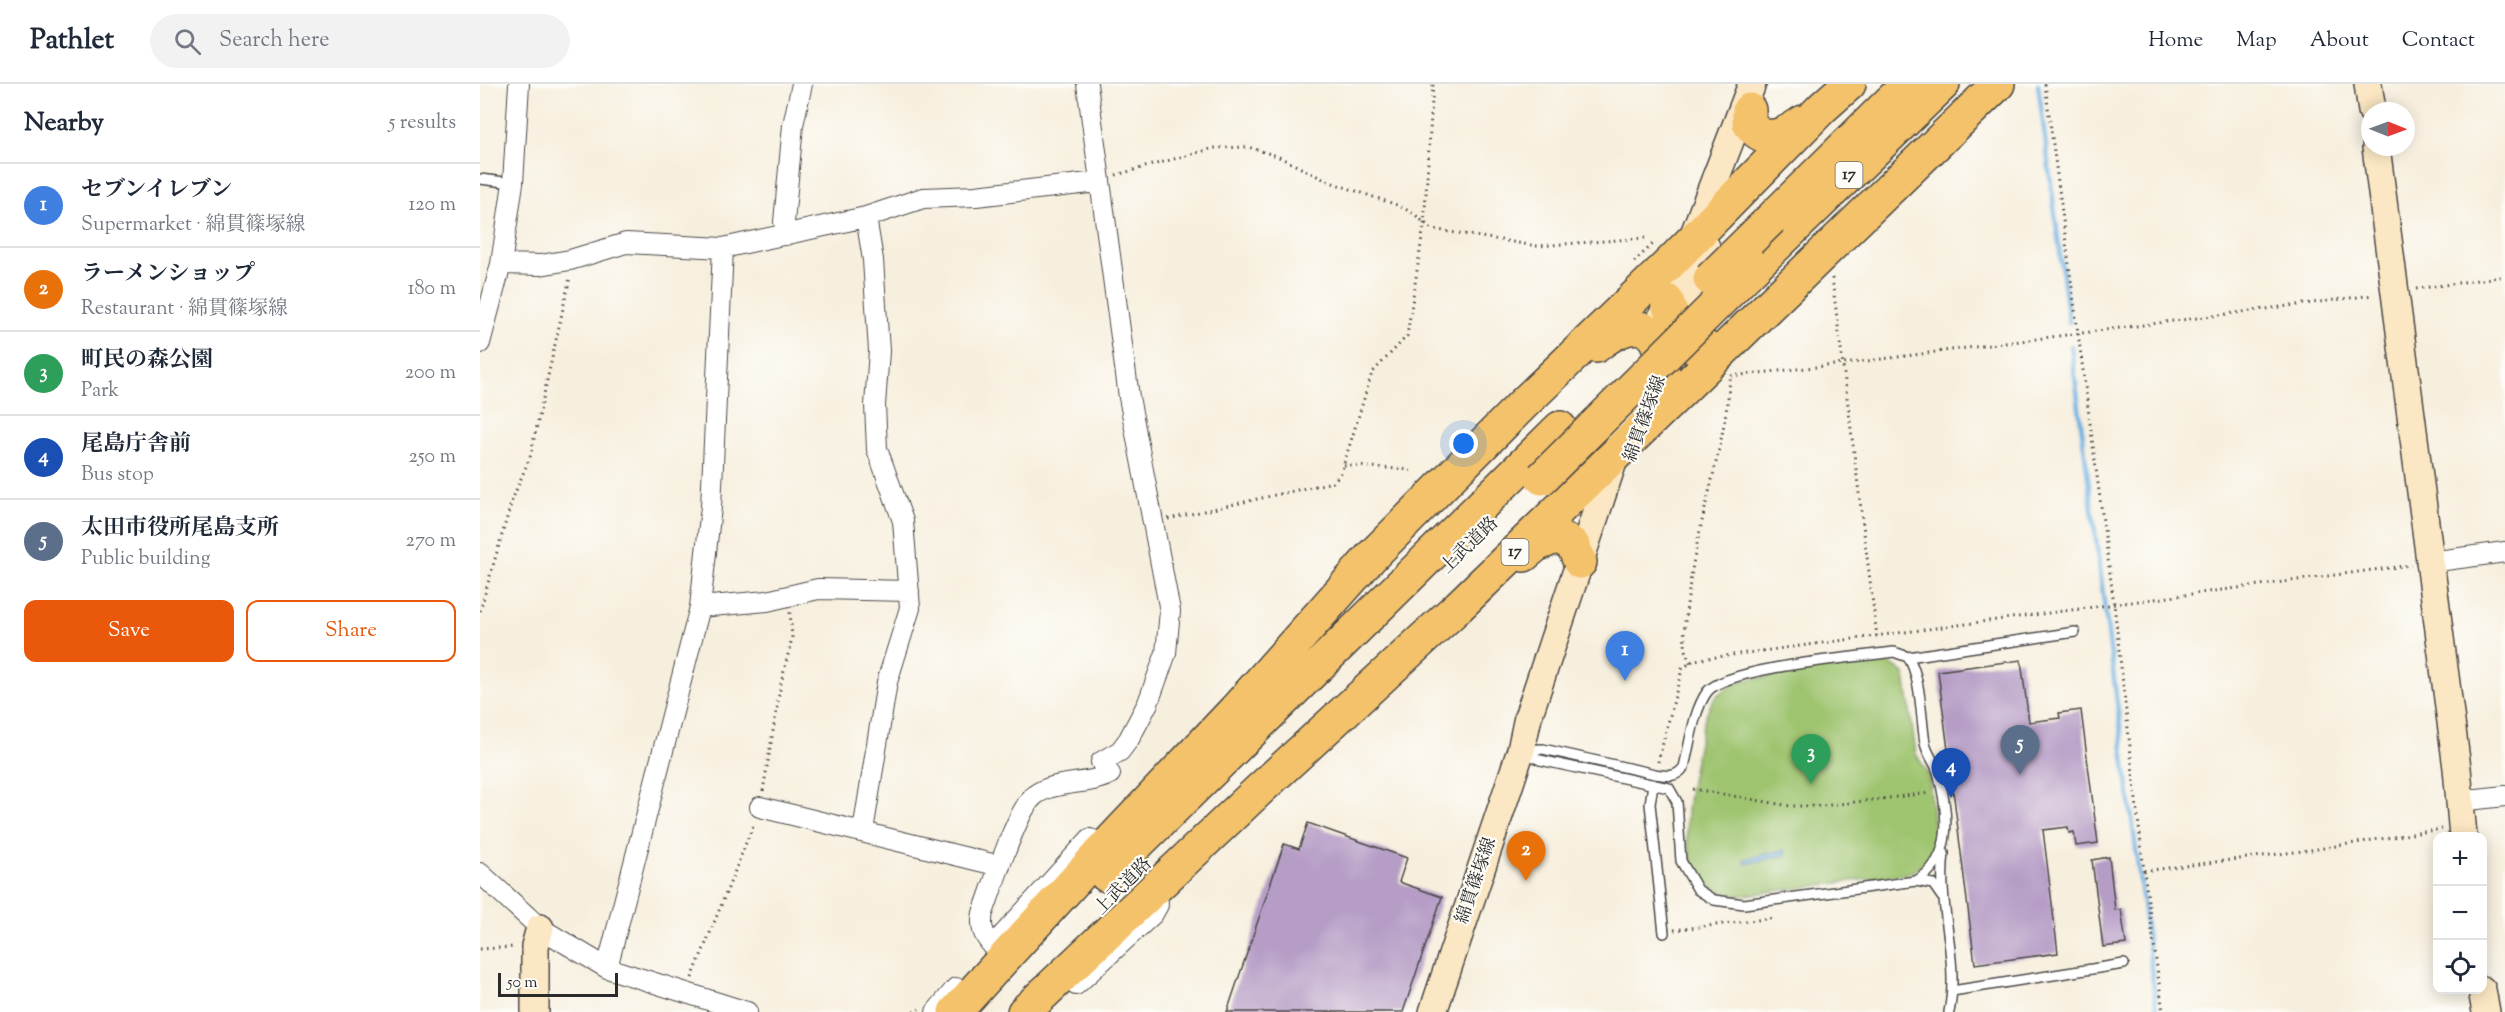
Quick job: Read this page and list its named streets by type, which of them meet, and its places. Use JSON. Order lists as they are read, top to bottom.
{
  "streets": {
    "highway": ["17", "上武道路"],
    "main road": ["綿貫篠塚線"]
  },
  "crossings": [
    ["17", "綿貫篠塚線"]
  ],
  "scale_bar": "50 m",
  "north": "right",
  "page": {
    "header": "Pathlet",
    "search": "Search here",
    "nav": [
      "Home",
      "Map",
      "About",
      "Contact"
    ],
    "heading": ["Nearby", "5 results"],
    "list": [
      {
        "mark": "1",
        "name": "セブンイレブン",
        "note": "Supermarket · 綿貫篠塚線",
        "value": "120 m"
      },
      {
        "mark": "2",
        "name": "ラーメンショップ",
        "note": "Restaurant · 綿貫篠塚線",
        "value": "180 m"
      },
      {
        "mark": "3",
        "name": "町民の森公園",
        "note": "Park",
        "value": "200 m"
      },
      {
        "mark": "4",
        "name": "尾島庁舎前",
        "note": "Bus stop",
        "value": "250 m"
      },
      {
        "mark": "5",
        "name": "太田市役所尾島支所",
        "note": "Public building",
        "value": "270 m"
      }
    ],
    "buttons": ["Save", "Share"],
    "pins": [
      "1",
      "5",
      "3",
      "4",
      "2"
    ],
    "map_buttons": ["+", "−"],
    "scale": "50 m"
  }
}
